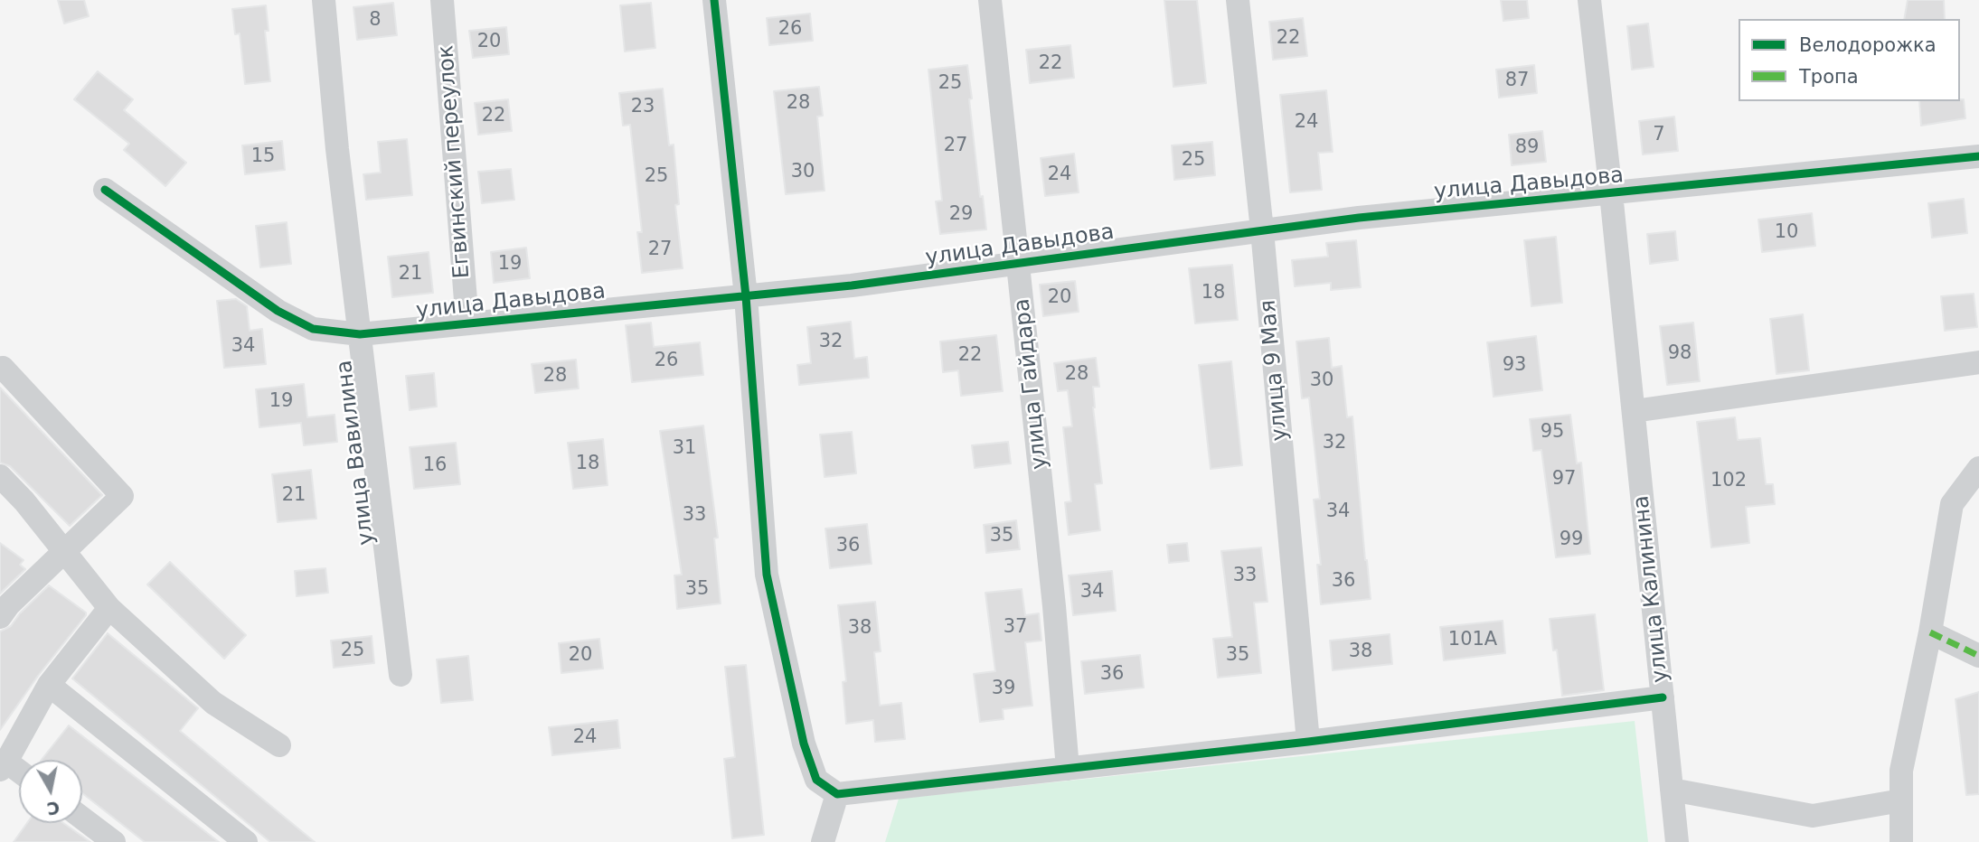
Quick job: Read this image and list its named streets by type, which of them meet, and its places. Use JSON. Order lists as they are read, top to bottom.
{
  "streets": {
    "street": [
      "Егвинский переулок",
      "улица Давыдова",
      "улица 9 Мая",
      "улица Гайдара",
      "улица Вавилина",
      "улица Калинина"
    ]
  },
  "crossings": [
    ["Егвинский переулок", "улица Давыдова"],
    ["улица Давыдова", "улица 9 Мая"],
    ["улица Давыдова", "улица Гайдара"],
    ["улица Давыдова", "улица Вавилина"],
    ["улица Давыдова", "улица Калинина"]
  ],
  "house_numbers": [
    "8",
    "26",
    "22",
    "20",
    "22",
    "87",
    "25",
    "28",
    "23",
    "22",
    "24",
    "7",
    "27",
    "89",
    "15",
    "25",
    "30",
    "24",
    "25",
    "29",
    "10",
    "27",
    "19",
    "21",
    "18",
    "20",
    "32",
    "34",
    "98",
    "22",
    "26",
    "93",
    "28",
    "28",
    "30",
    "19",
    "95",
    "32",
    "31",
    "18",
    "16",
    "97",
    "102",
    "21",
    "34",
    "33",
    "35",
    "99",
    "36",
    "33",
    "36",
    "35",
    "34",
    "37",
    "38",
    "101А",
    "25",
    "38",
    "20",
    "35",
    "36",
    "39",
    "24"
  ],
  "legend": ["Велодорожка", "Тропа"],
  "north": "bottom"
}
